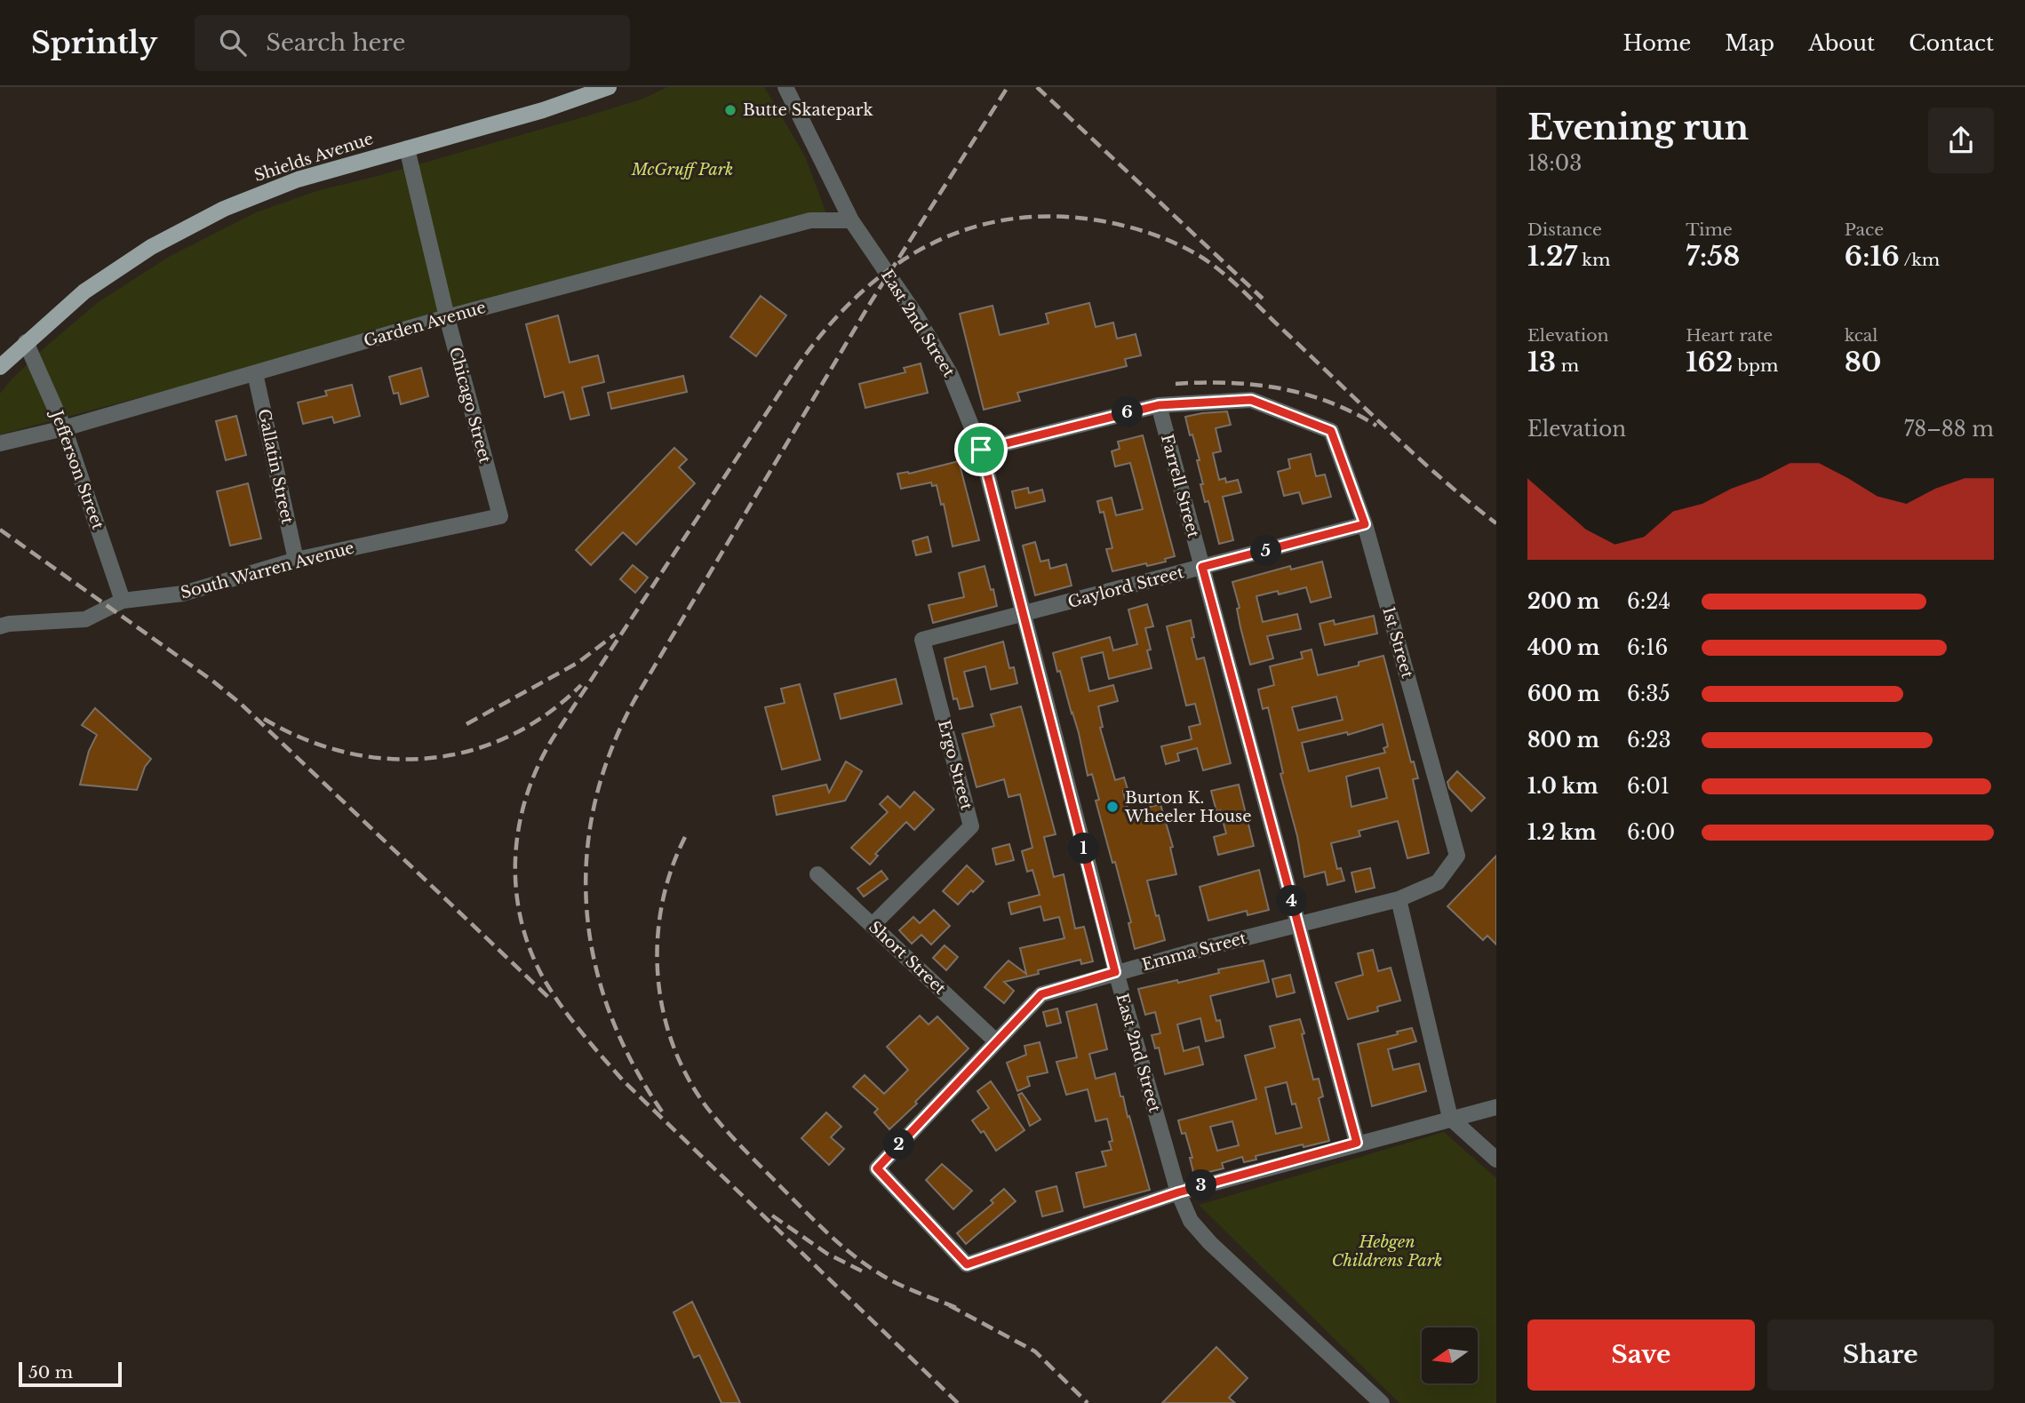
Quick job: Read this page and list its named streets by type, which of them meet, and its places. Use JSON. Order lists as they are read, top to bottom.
{
  "streets": {
    "main road": ["Shields Avenue"],
    "street": [
      "East 2nd Street",
      "Garden Avenue",
      "Chicago Street",
      "Gallatin Street",
      "Jefferson Street",
      "Farrell Street",
      "South Warren Avenue",
      "Gaylord Street",
      "1st Street",
      "Ergo Street",
      "Emma Street",
      "Short Street"
    ]
  },
  "crossings": [
    ["Shields Avenue", "Chicago Street"],
    ["Shields Avenue", "Jefferson Street"],
    ["East 2nd Street", "Garden Avenue"],
    ["East 2nd Street", "Gaylord Street"],
    ["East 2nd Street", "Emma Street"],
    ["Garden Avenue", "Chicago Street"],
    ["Garden Avenue", "Gallatin Street"],
    ["Garden Avenue", "Jefferson Street"],
    ["Chicago Street", "South Warren Avenue"],
    ["Gallatin Street", "South Warren Avenue"],
    ["Jefferson Street", "South Warren Avenue"],
    ["Farrell Street", "Gaylord Street"],
    ["Farrell Street", "1st Street"],
    ["Farrell Street", "Emma Street"],
    ["Gaylord Street", "1st Street"],
    ["Gaylord Street", "Ergo Street"],
    ["1st Street", "Emma Street"],
    ["Ergo Street", "Short Street"],
    ["Emma Street", "Short Street"]
  ],
  "parks": ["McGruff Park", "Hebgen Childrens Park"],
  "places": ["Butte Skatepark", "Burton K. Wheeler House"],
  "scale_bar": "50 m",
  "north": "left",
  "page": {
    "header": "Sprintly",
    "search": "Search here",
    "nav": [
      "Home",
      "Map",
      "About",
      "Contact"
    ],
    "heading": ["Evening run", "18:03"],
    "stats": [
      ["Distance", "1.27 km"],
      ["Time", "7:58"],
      ["Pace", "6:16 /km"],
      ["Elevation", "13 m"],
      ["Heart rate", "162 bpm"],
      ["kcal", "80"]
    ],
    "pins": [
      "6",
      "5",
      "1",
      "4",
      "2",
      "3"
    ],
    "chart": ["Elevation", "78–88 m"],
    "list": [
      {
        "name": "200 m",
        "note": "6:24"
      },
      {
        "name": "400 m",
        "note": "6:16"
      },
      {
        "name": "600 m",
        "note": "6:35"
      },
      {
        "name": "800 m",
        "note": "6:23"
      },
      {
        "name": "1.0 km",
        "note": "6:01"
      },
      {
        "name": "1.2 km",
        "note": "6:00"
      }
    ],
    "buttons": ["Save", "Share"],
    "scale": "50 m"
  }
}
